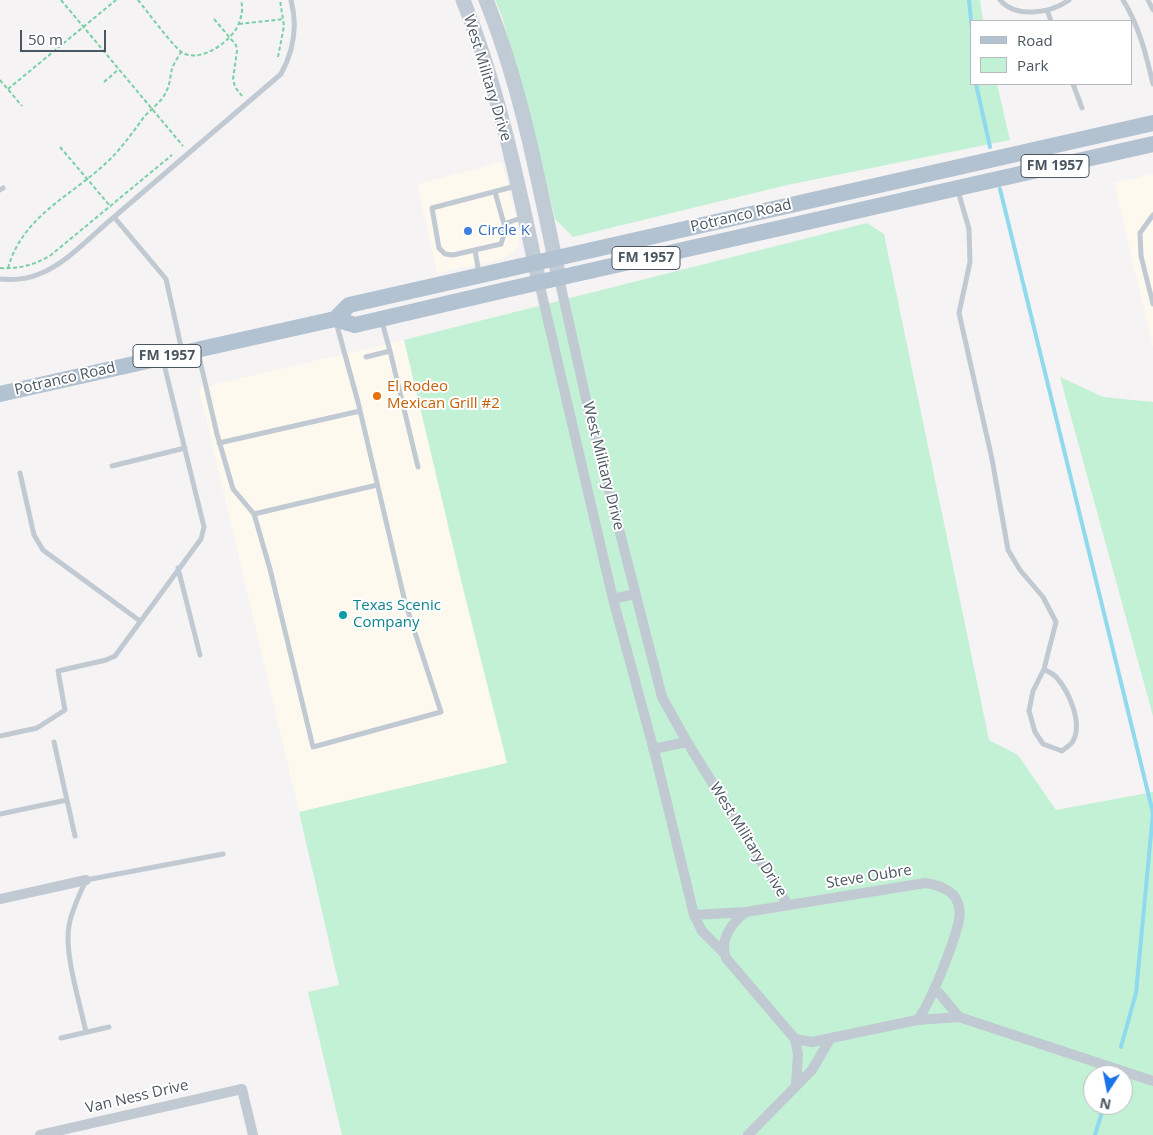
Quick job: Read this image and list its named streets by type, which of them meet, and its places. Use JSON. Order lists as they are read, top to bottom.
{
  "streets": {
    "main road": ["West Military Drive", "FM 1957", "Potranco Road"],
    "street": ["Steve Oubre", "Van Ness Drive"]
  },
  "crossings": [
    ["West Military Drive", "Potranco Road"],
    ["West Military Drive", "Steve Oubre"]
  ],
  "places": ["Circle K", "El Rodeo Mexican Grill #2", "Texas Scenic Company"],
  "legend": ["Road", "Park"],
  "scale_bar": "50 m",
  "north": "bottom"
}
